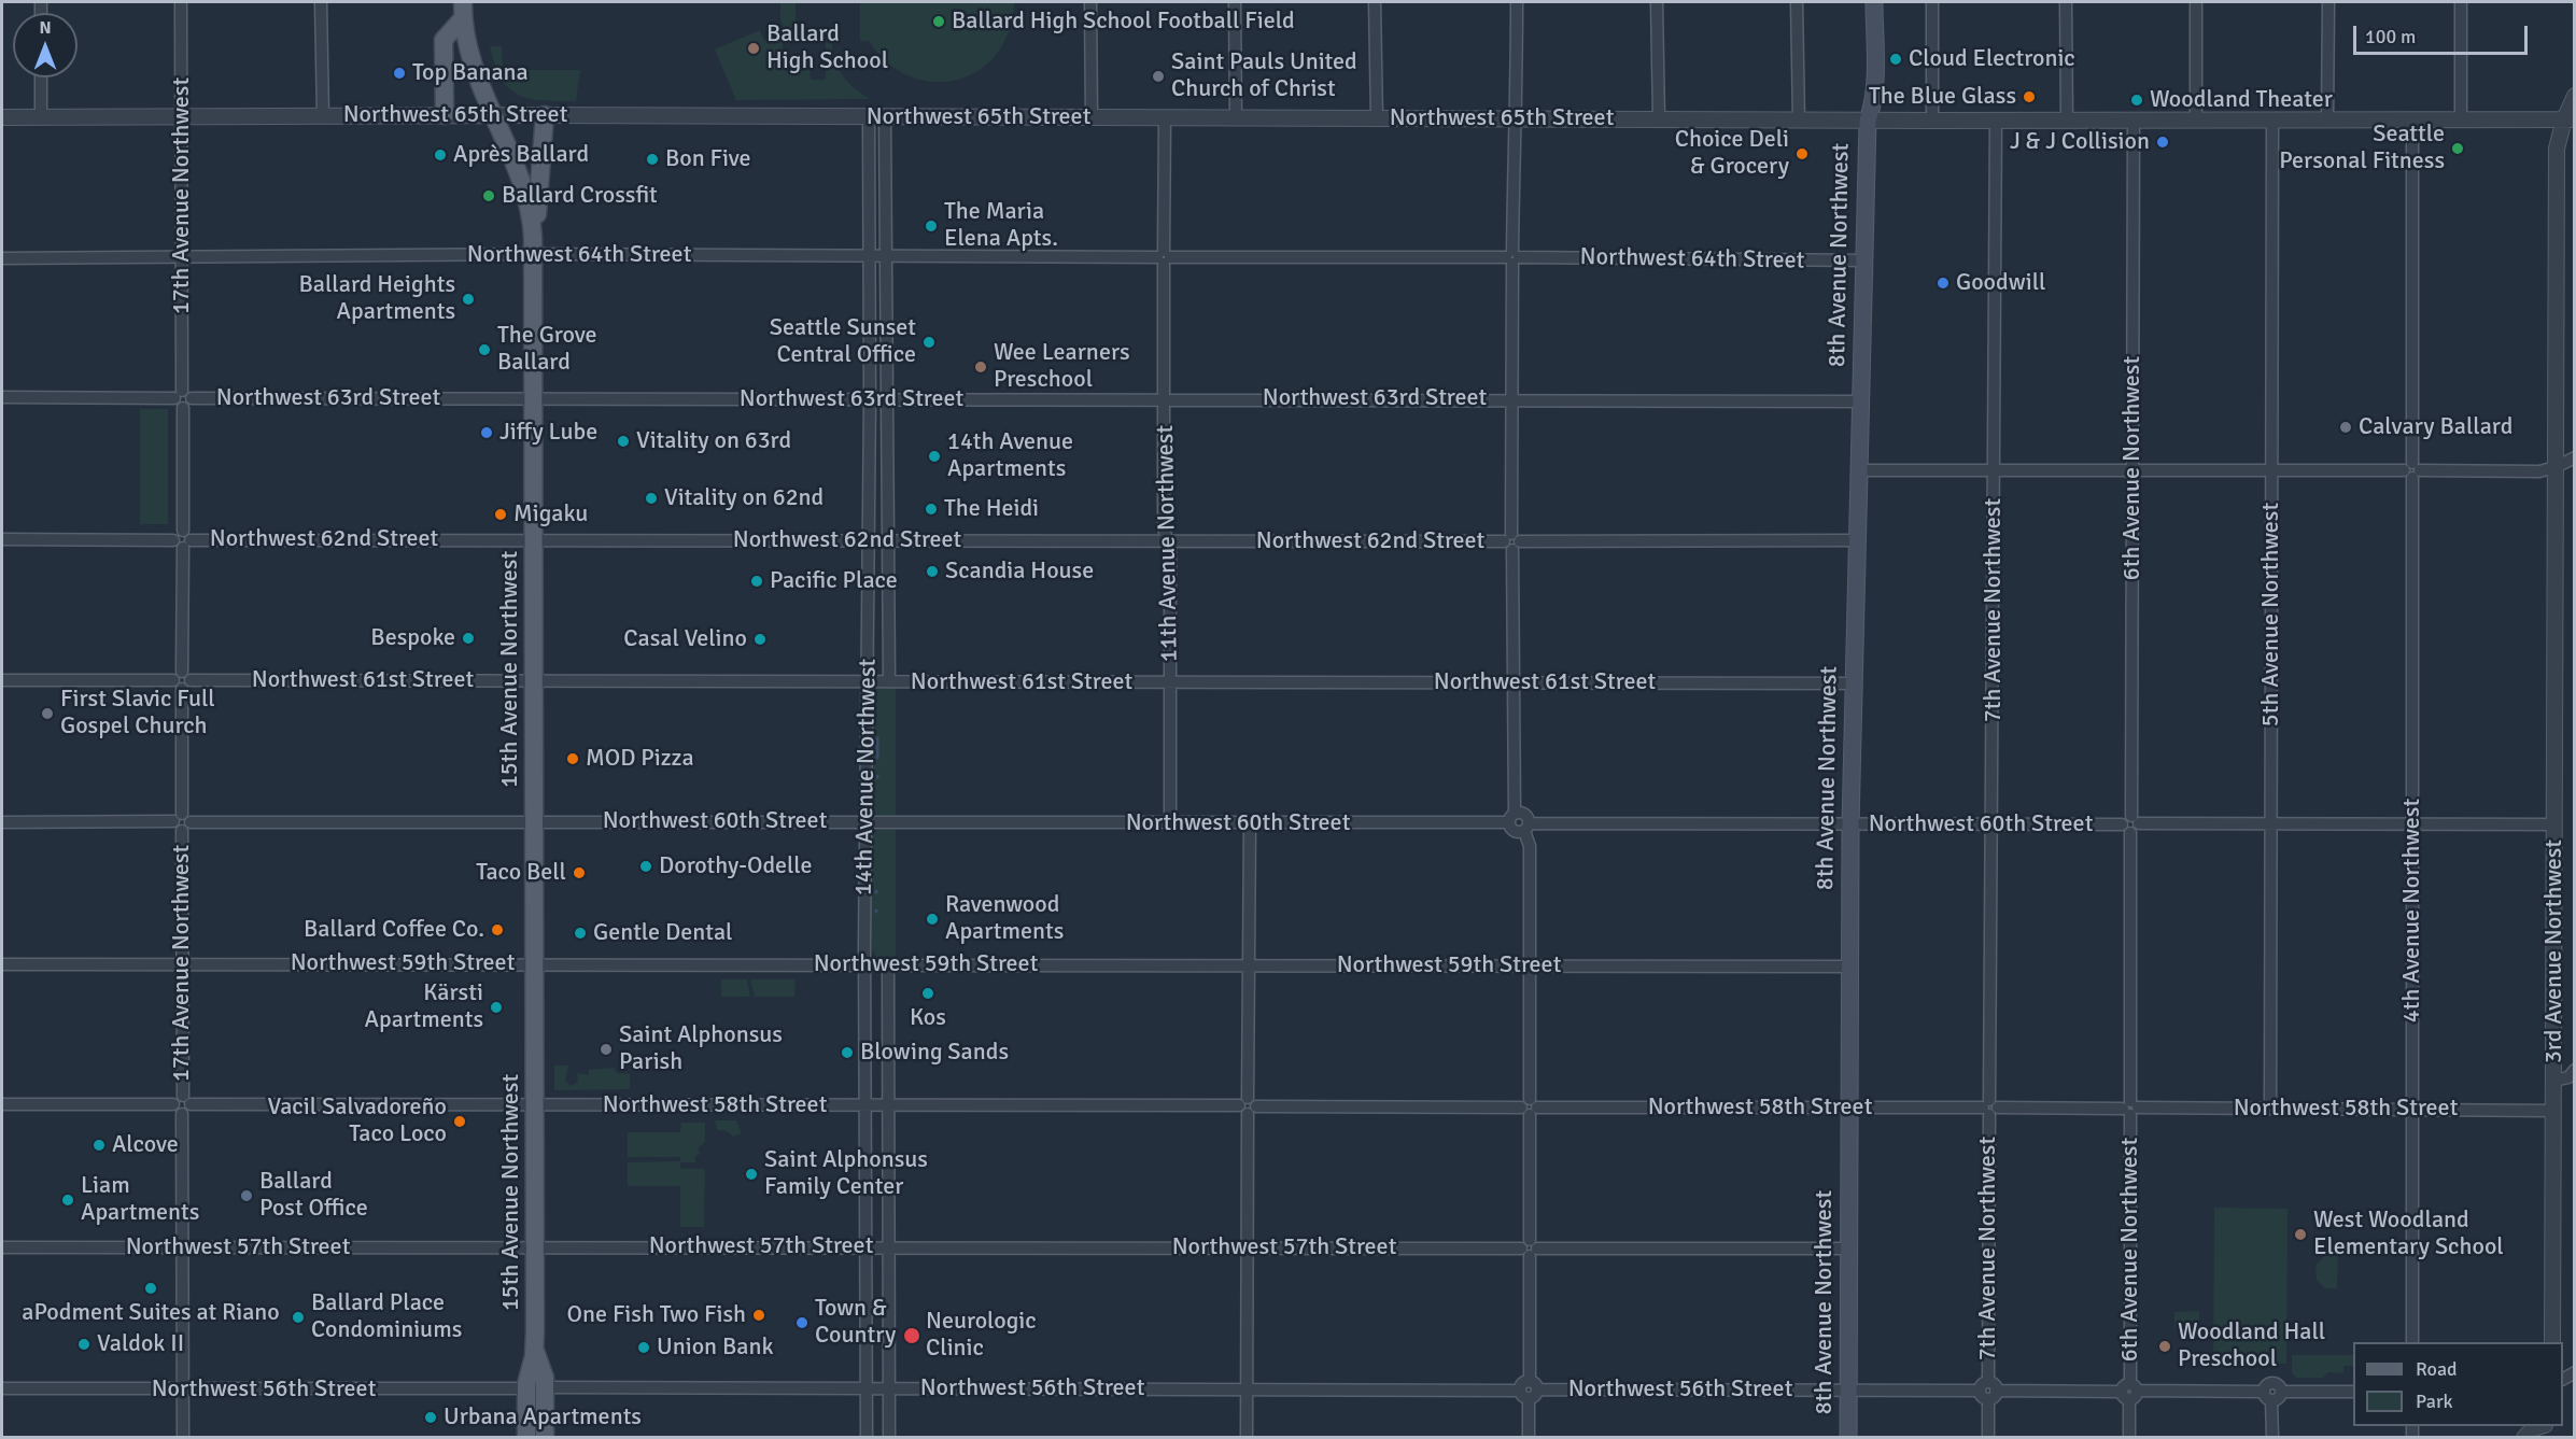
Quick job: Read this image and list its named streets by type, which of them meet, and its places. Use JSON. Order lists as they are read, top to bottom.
{
  "streets": {
    "main road": ["8th Avenue Northwest", "15th Avenue Northwest"],
    "street": [
      "Northwest 65th Street",
      "17th Avenue Northwest",
      "Northwest 64th Street",
      "Northwest 63rd Street",
      "6th Avenue Northwest",
      "Northwest 62nd Street",
      "11th Avenue Northwest",
      "7th Avenue Northwest",
      "5th Avenue Northwest",
      "Northwest 61st Street",
      "14th Avenue Northwest",
      "Northwest 60th Street",
      "4th Avenue Northwest",
      "3rd Avenue Northwest",
      "Northwest 59th Street",
      "Northwest 58th Street",
      "Northwest 57th Street",
      "Northwest 56th Street"
    ]
  },
  "crossings": [
    ["Northwest 65th Street", "17th Avenue Northwest"],
    ["Northwest 65th Street", "8th Avenue Northwest"],
    ["Northwest 65th Street", "6th Avenue Northwest"],
    ["Northwest 65th Street", "11th Avenue Northwest"],
    ["Northwest 65th Street", "7th Avenue Northwest"],
    ["Northwest 65th Street", "5th Avenue Northwest"],
    ["Northwest 65th Street", "15th Avenue Northwest"],
    ["Northwest 65th Street", "14th Avenue Northwest"],
    ["Northwest 65th Street", "4th Avenue Northwest"],
    ["Northwest 65th Street", "3rd Avenue Northwest"],
    ["17th Avenue Northwest", "Northwest 64th Street"],
    ["17th Avenue Northwest", "Northwest 63rd Street"],
    ["17th Avenue Northwest", "Northwest 62nd Street"],
    ["17th Avenue Northwest", "Northwest 61st Street"],
    ["17th Avenue Northwest", "Northwest 60th Street"],
    ["17th Avenue Northwest", "Northwest 59th Street"],
    ["17th Avenue Northwest", "Northwest 58th Street"],
    ["17th Avenue Northwest", "Northwest 57th Street"],
    ["17th Avenue Northwest", "Northwest 56th Street"],
    ["Northwest 64th Street", "8th Avenue Northwest"],
    ["Northwest 64th Street", "11th Avenue Northwest"],
    ["Northwest 64th Street", "15th Avenue Northwest"],
    ["Northwest 64th Street", "14th Avenue Northwest"],
    ["8th Avenue Northwest", "Northwest 63rd Street"],
    ["8th Avenue Northwest", "Northwest 62nd Street"],
    ["8th Avenue Northwest", "Northwest 61st Street"],
    ["8th Avenue Northwest", "Northwest 60th Street"],
    ["8th Avenue Northwest", "Northwest 59th Street"],
    ["8th Avenue Northwest", "Northwest 58th Street"],
    ["8th Avenue Northwest", "Northwest 57th Street"],
    ["8th Avenue Northwest", "Northwest 56th Street"],
    ["Northwest 63rd Street", "11th Avenue Northwest"],
    ["Northwest 63rd Street", "15th Avenue Northwest"],
    ["Northwest 63rd Street", "14th Avenue Northwest"],
    ["6th Avenue Northwest", "Northwest 60th Street"],
    ["6th Avenue Northwest", "Northwest 58th Street"],
    ["6th Avenue Northwest", "Northwest 56th Street"],
    ["Northwest 62nd Street", "11th Avenue Northwest"],
    ["Northwest 62nd Street", "15th Avenue Northwest"],
    ["Northwest 62nd Street", "14th Avenue Northwest"],
    ["11th Avenue Northwest", "Northwest 61st Street"],
    ["11th Avenue Northwest", "Northwest 60th Street"],
    ["7th Avenue Northwest", "Northwest 60th Street"],
    ["7th Avenue Northwest", "Northwest 58th Street"],
    ["7th Avenue Northwest", "Northwest 56th Street"],
    ["5th Avenue Northwest", "Northwest 60th Street"],
    ["5th Avenue Northwest", "Northwest 58th Street"],
    ["15th Avenue Northwest", "Northwest 61st Street"],
    ["15th Avenue Northwest", "Northwest 60th Street"],
    ["15th Avenue Northwest", "Northwest 59th Street"],
    ["15th Avenue Northwest", "Northwest 58th Street"],
    ["15th Avenue Northwest", "Northwest 57th Street"],
    ["15th Avenue Northwest", "Northwest 56th Street"],
    ["Northwest 61st Street", "14th Avenue Northwest"],
    ["14th Avenue Northwest", "Northwest 60th Street"],
    ["14th Avenue Northwest", "Northwest 59th Street"],
    ["14th Avenue Northwest", "Northwest 58th Street"],
    ["14th Avenue Northwest", "Northwest 57th Street"],
    ["14th Avenue Northwest", "Northwest 56th Street"],
    ["Northwest 60th Street", "4th Avenue Northwest"],
    ["Northwest 60th Street", "3rd Avenue Northwest"],
    ["4th Avenue Northwest", "Northwest 58th Street"],
    ["3rd Avenue Northwest", "Northwest 58th Street"]
  ],
  "places": [
    "Ballard High School Football Field",
    "Ballard High School",
    "Cloud Electronic",
    "Top Banana",
    "Saint Pauls United Church of Christ",
    "The Blue Glass",
    "Woodland Theater",
    "J & J Collision",
    "Seattle Personal Fitness",
    "Choice Deli & Grocery",
    "Après Ballard",
    "Bon Five",
    "Ballard Crossfit",
    "The Maria Elena Apts.",
    "Goodwill",
    "Ballard Heights Apartments",
    "Seattle Sunset Central Office",
    "The Grove Ballard",
    "Wee Learners Preschool",
    "Calvary Ballard",
    "Jiffy Lube",
    "Vitality on 63rd",
    "14th Avenue Apartments",
    "Vitality on 62nd",
    "The Heidi",
    "Migaku",
    "Scandia House",
    "Pacific Place",
    "Bespoke",
    "Casal Velino",
    "First Slavic Full Gospel Church",
    "MOD Pizza",
    "Dorothy-Odelle",
    "Taco Bell",
    "Ravenwood Apartments",
    "Ballard Coffee Co.",
    "Gentle Dental",
    "Kos",
    "Kärsti Apartments",
    "Saint Alphonsus Parish",
    "Blowing Sands",
    "Vacil Salvadoreño Taco Loco",
    "Alcove",
    "Saint Alphonsus Family Center",
    "Ballard Post Office",
    "Liam Apartments",
    "West Woodland Elementary School",
    "aPodment Suites at Riano",
    "One Fish Two Fish",
    "Ballard Place Condominiums",
    "Town & Country",
    "Neurologic Clinic",
    "Valdok II",
    "Woodland Hall Preschool",
    "Union Bank",
    "Urbana Apartments"
  ],
  "legend": ["Road", "Park"],
  "scale_bar": "100 m",
  "north": "top"
}
